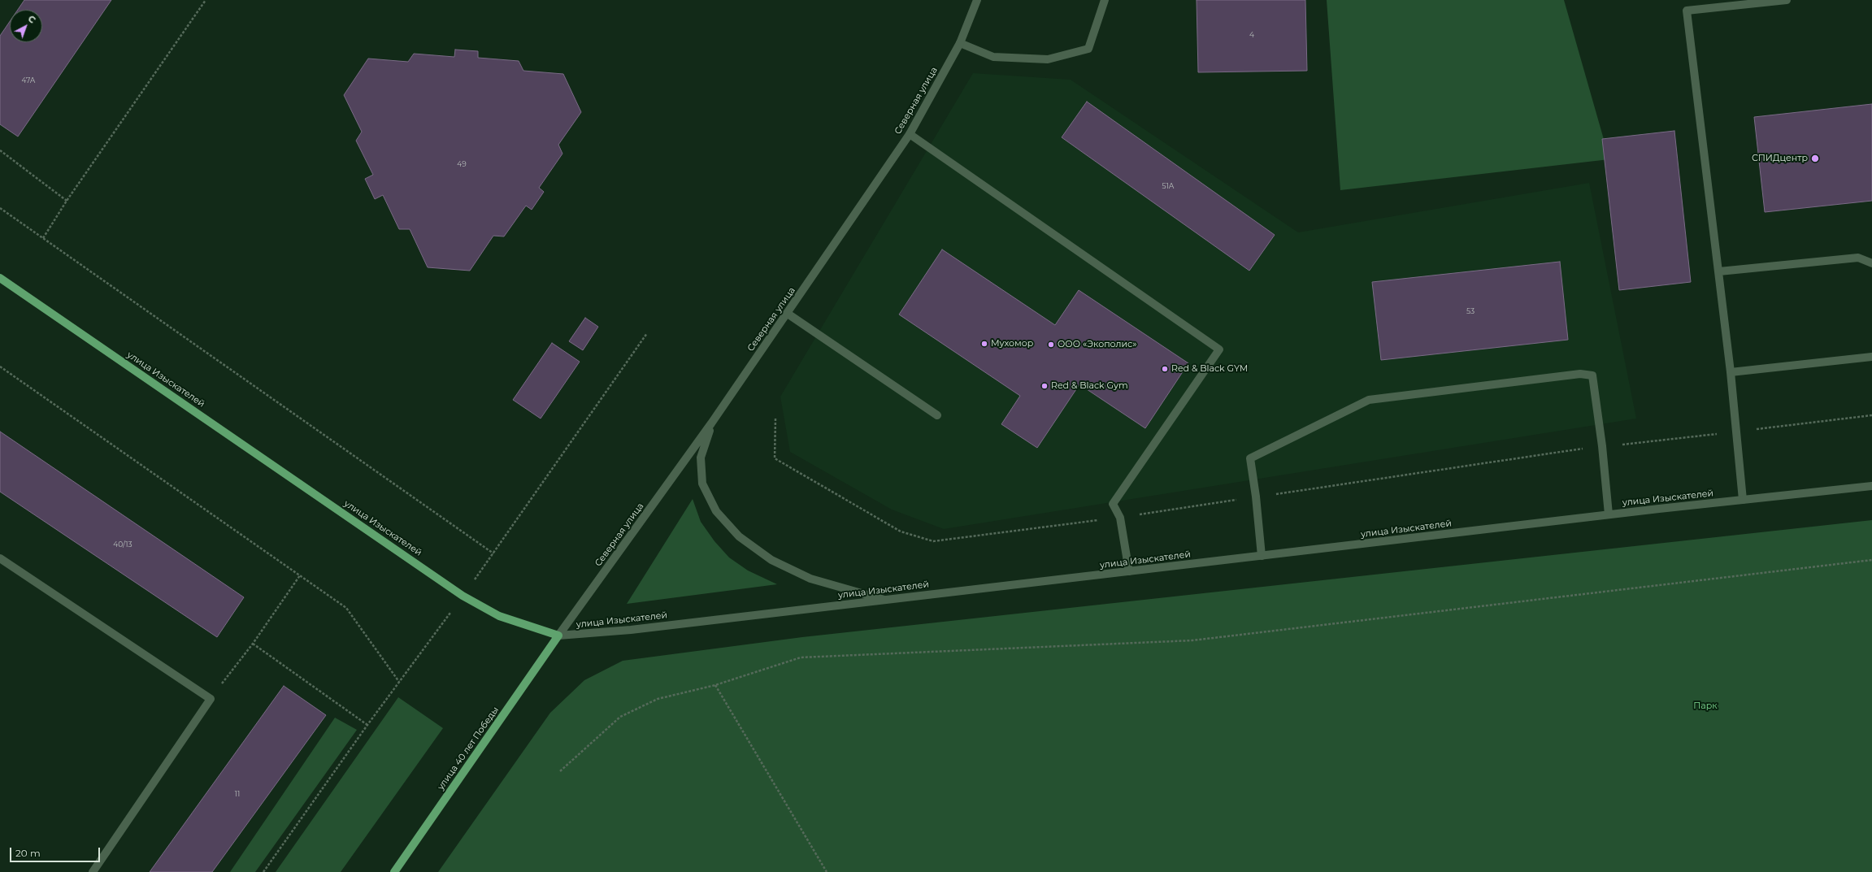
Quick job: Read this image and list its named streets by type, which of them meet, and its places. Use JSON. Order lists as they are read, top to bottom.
{
  "streets": {
    "main road": ["улица Изыскателей", "улица 40 лет Победы"],
    "street": ["Северная улица"]
  },
  "crossings": [
    ["Северная улица", "улица Изыскателей"],
    ["Северная улица", "улица 40 лет Победы"],
    ["улица Изыскателей", "улица 40 лет Победы"]
  ],
  "parks": ["Парк"],
  "places": [
    "СПИДцентр",
    "Мухомор",
    "ООО «Экополис»",
    "Red & Black GYM",
    "Red & Black Gym"
  ],
  "house_numbers": [
    "4",
    "47А",
    "49",
    "51А",
    "53",
    "40/13",
    "11"
  ],
  "scale_bar": "20 m",
  "north": "top right"
}
